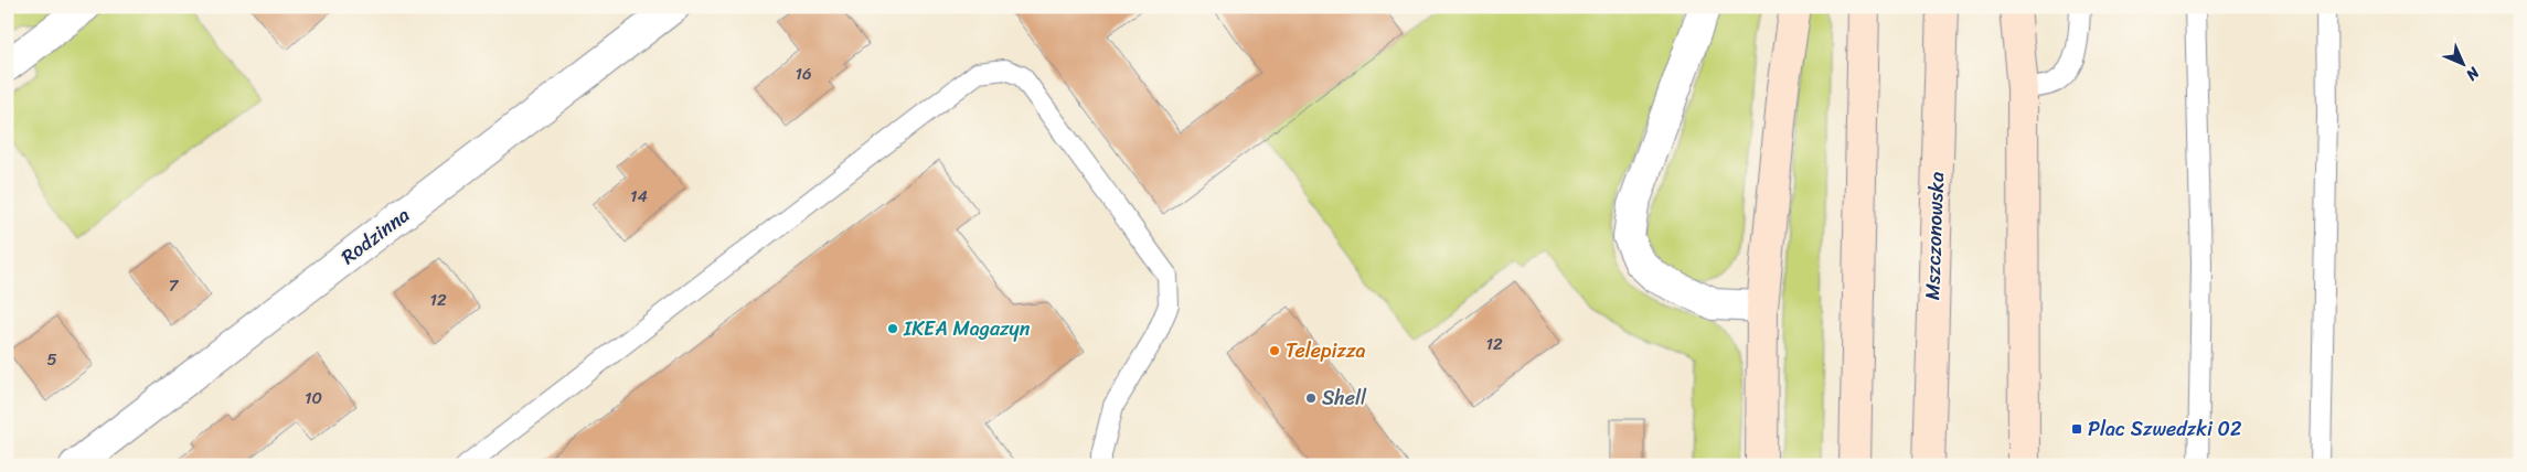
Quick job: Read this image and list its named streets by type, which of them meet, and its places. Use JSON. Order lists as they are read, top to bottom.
{
  "streets": {
    "main road": ["Mszczonowska"],
    "street": ["Rodzinna"]
  },
  "places": {
    "other": ["IKEA Magazyn", "Telepizza", "Shell"],
    "transit": ["Plac Szwedzki 02"]
  },
  "house_numbers": [
    "16",
    "14",
    "7",
    "12",
    "12",
    "5",
    "10"
  ],
  "north": "bottom right"
}
